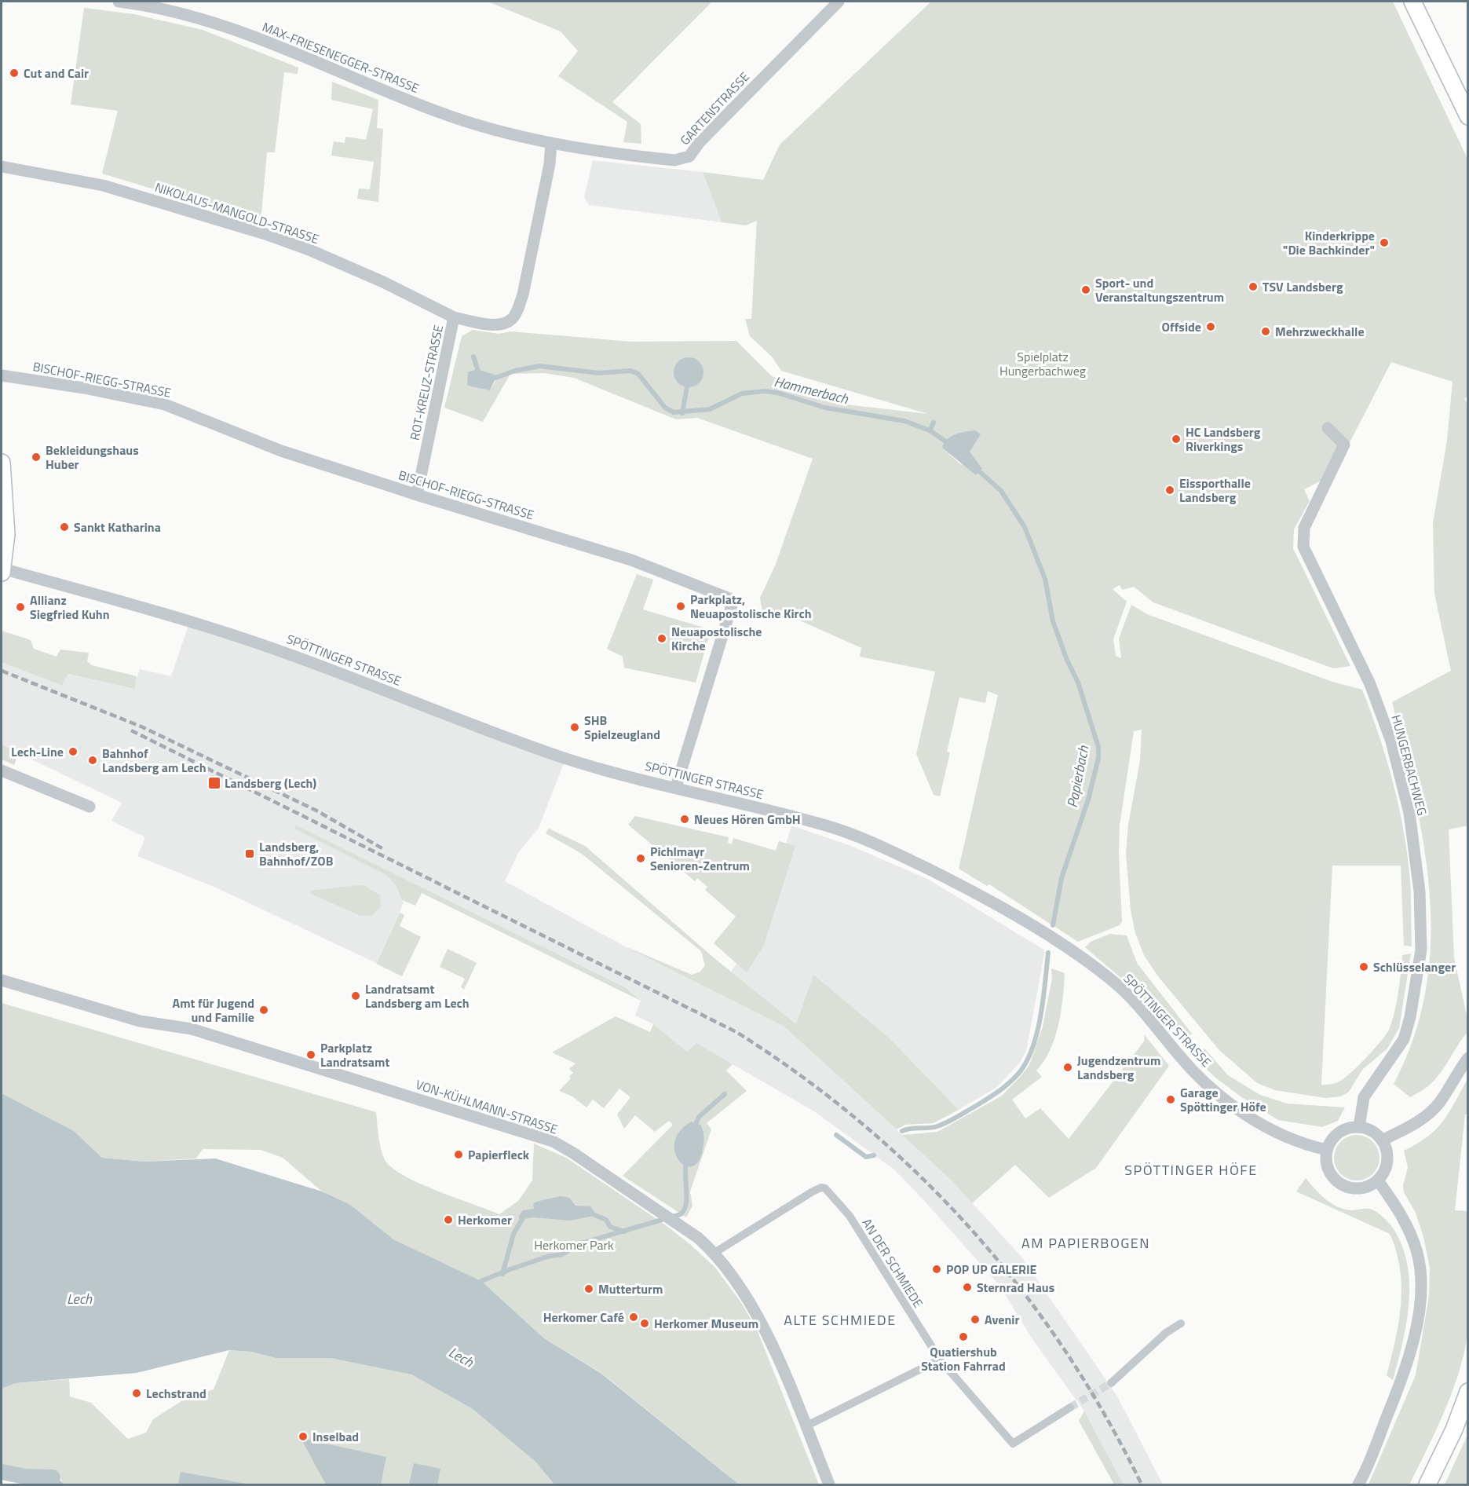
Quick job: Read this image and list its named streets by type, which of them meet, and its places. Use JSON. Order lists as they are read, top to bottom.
{
  "streets": {
    "street": [
      "MAX-FRIESENEGGER-STRASSE",
      "GARTENSTRASSE",
      "NIKOLAUS-MANGOLD-STRASSE",
      "BISCHOF-RIEGG-STRASSE",
      "ROT-KREUZ-STRASSE",
      "SPÖTTINGER STRASSE",
      "HUNGERBACHWEG",
      "VON-KÜHLMANN-STRASSE",
      "AN DER SCHMIEDE"
    ]
  },
  "crossings": [
    ["MAX-FRIESENEGGER-STRASSE", "GARTENSTRASSE"],
    ["MAX-FRIESENEGGER-STRASSE", "ROT-KREUZ-STRASSE"],
    ["GARTENSTRASSE", "ROT-KREUZ-STRASSE"],
    ["NIKOLAUS-MANGOLD-STRASSE", "ROT-KREUZ-STRASSE"],
    ["BISCHOF-RIEGG-STRASSE", "ROT-KREUZ-STRASSE"],
    ["BISCHOF-RIEGG-STRASSE", "SPÖTTINGER STRASSE"],
    ["SPÖTTINGER STRASSE", "HUNGERBACHWEG"],
    ["VON-KÜHLMANN-STRASSE", "AN DER SCHMIEDE"]
  ],
  "districts": ["SPÖTTINGER HÖFE", "AM PAPIERBOGEN", "ALTE SCHMIEDE"],
  "water": ["Hammerbach", "Papierbach", "Lech"],
  "parks": ["Spielplatz Hungerbachweg", "Herkomer Park"],
  "places": {
    "other": [
      "Cut and Cair",
      "Kinderkrippe \"Die Bachkinder\"",
      "TSV Landsberg",
      "Sport- und Veranstaltungszentrum",
      "Offside",
      "Mehrzweckhalle",
      "HC Landsberg Riverkings",
      "Bekleidungshaus Huber",
      "Eissporthalle Landsberg",
      "Sankt Katharina",
      "Parkplatz, Neuapostolische Kirch",
      "Allianz Siegfried Kuhn",
      "Neuapostolische Kirche",
      "SHB Spielzeugland",
      "Lech-Line",
      "Bahnhof Landsberg am Lech",
      "Neues Hören GmbH",
      "Pichlmayr Senioren-Zentrum",
      "Schlüsselanger",
      "Landratsamt Landsberg am Lech",
      "Amt für Jugend und Familie",
      "Parkplatz Landratsamt",
      "Jugendzentrum Landsberg",
      "Garage Spöttinger Höfe",
      "Papierfleck",
      "Herkomer",
      "POP UP GALERIE",
      "Sternrad Haus",
      "Mutterturm",
      "Herkomer Café",
      "Avenir",
      "Herkomer Museum",
      "Quatiershub Station Fahrrad",
      "Lechstrand",
      "Inselbad"
    ],
    "transit": ["Landsberg (Lech)", "Landsberg, Bahnhof/ZOB"]
  }
}
